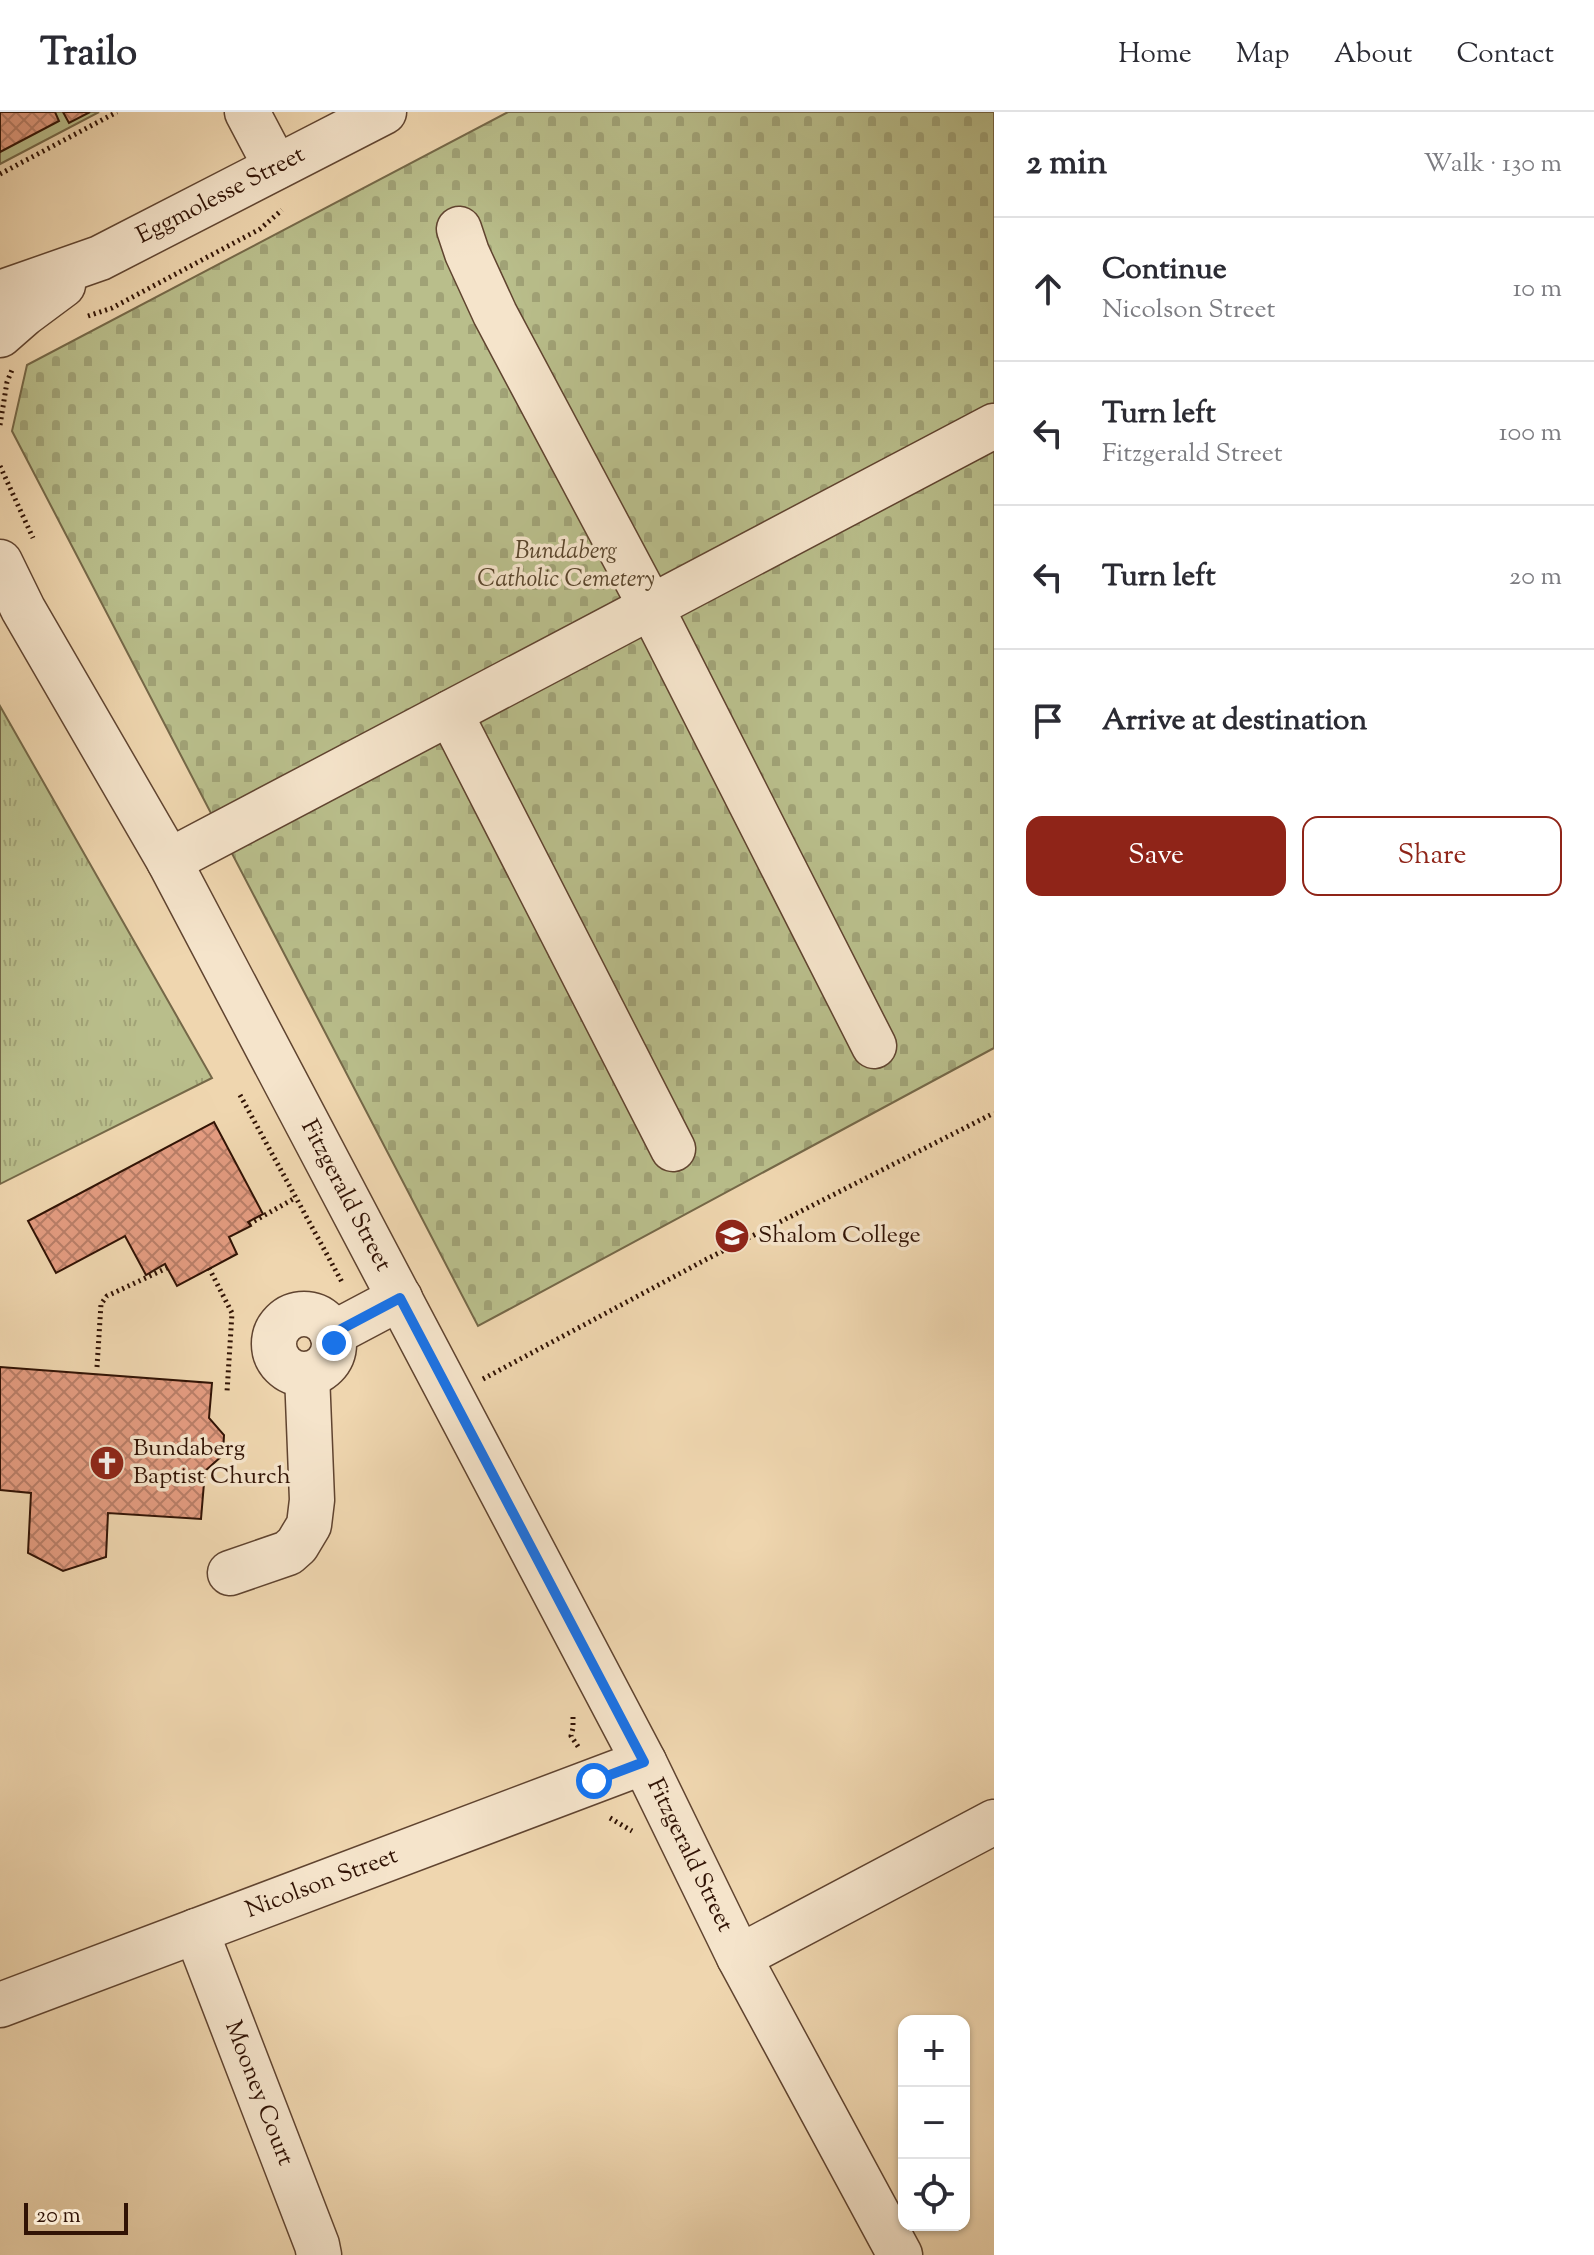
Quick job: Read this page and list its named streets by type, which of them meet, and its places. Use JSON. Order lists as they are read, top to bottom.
{
  "streets": {
    "street": [
      "Eggmolesse Street",
      "Fitzgerald Street",
      "Nicolson Street",
      "Mooney Court"
    ]
  },
  "crossings": [
    ["Fitzgerald Street", "Nicolson Street"],
    ["Nicolson Street", "Mooney Court"]
  ],
  "parks": ["Bundaberg Catholic Cemetery"],
  "places": {
    "school or university": ["Shalom College"],
    "church": ["Bundaberg Baptist Church"]
  },
  "scale_bar": "20 m",
  "page": {
    "header": "Trailo",
    "nav": [
      "Home",
      "Map",
      "About",
      "Contact"
    ],
    "heading": ["2 min", "Walk · 130 m"],
    "list": [
      ["Continue", "Nicolson Street", "10 m"],
      ["Turn left", "Fitzgerald Street", "100 m"],
      ["Turn left", "20 m"],
      "Arrive at destination"
    ],
    "buttons": ["Save", "Share"],
    "map_buttons": ["+", "−"],
    "scale": "20 m"
  }
}
